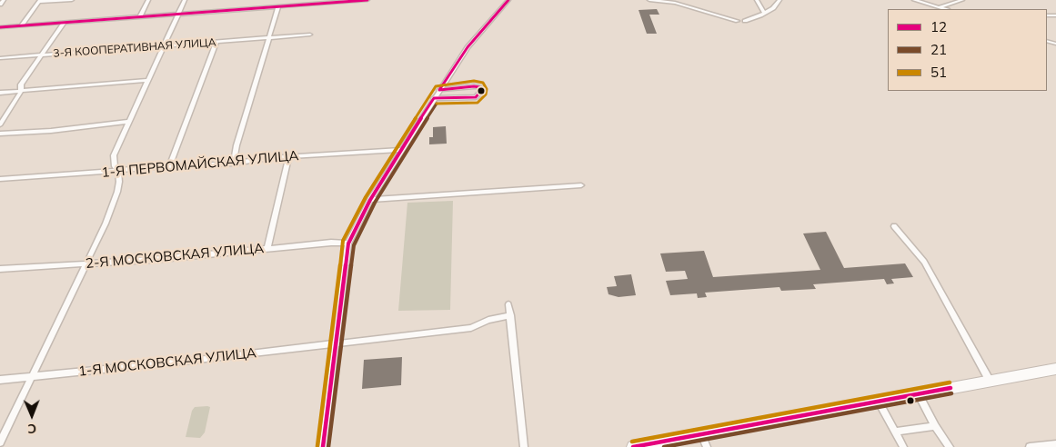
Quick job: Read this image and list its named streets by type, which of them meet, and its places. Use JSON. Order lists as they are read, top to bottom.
{
  "streets": {
    "street": [
      "3-Я КООПЕРАТИВНАЯ УЛИЦА",
      "1-Я ПЕРВОМАЙСКАЯ УЛИЦА",
      "2-Я МОСКОВСКАЯ УЛИЦА",
      "1-Я МОСКОВСКАЯ УЛИЦА"
    ]
  },
  "lines": ["transit line 12", "transit line 51", "transit line 21"],
  "legend": ["12", "21", "51"],
  "north": "bottom"
}
